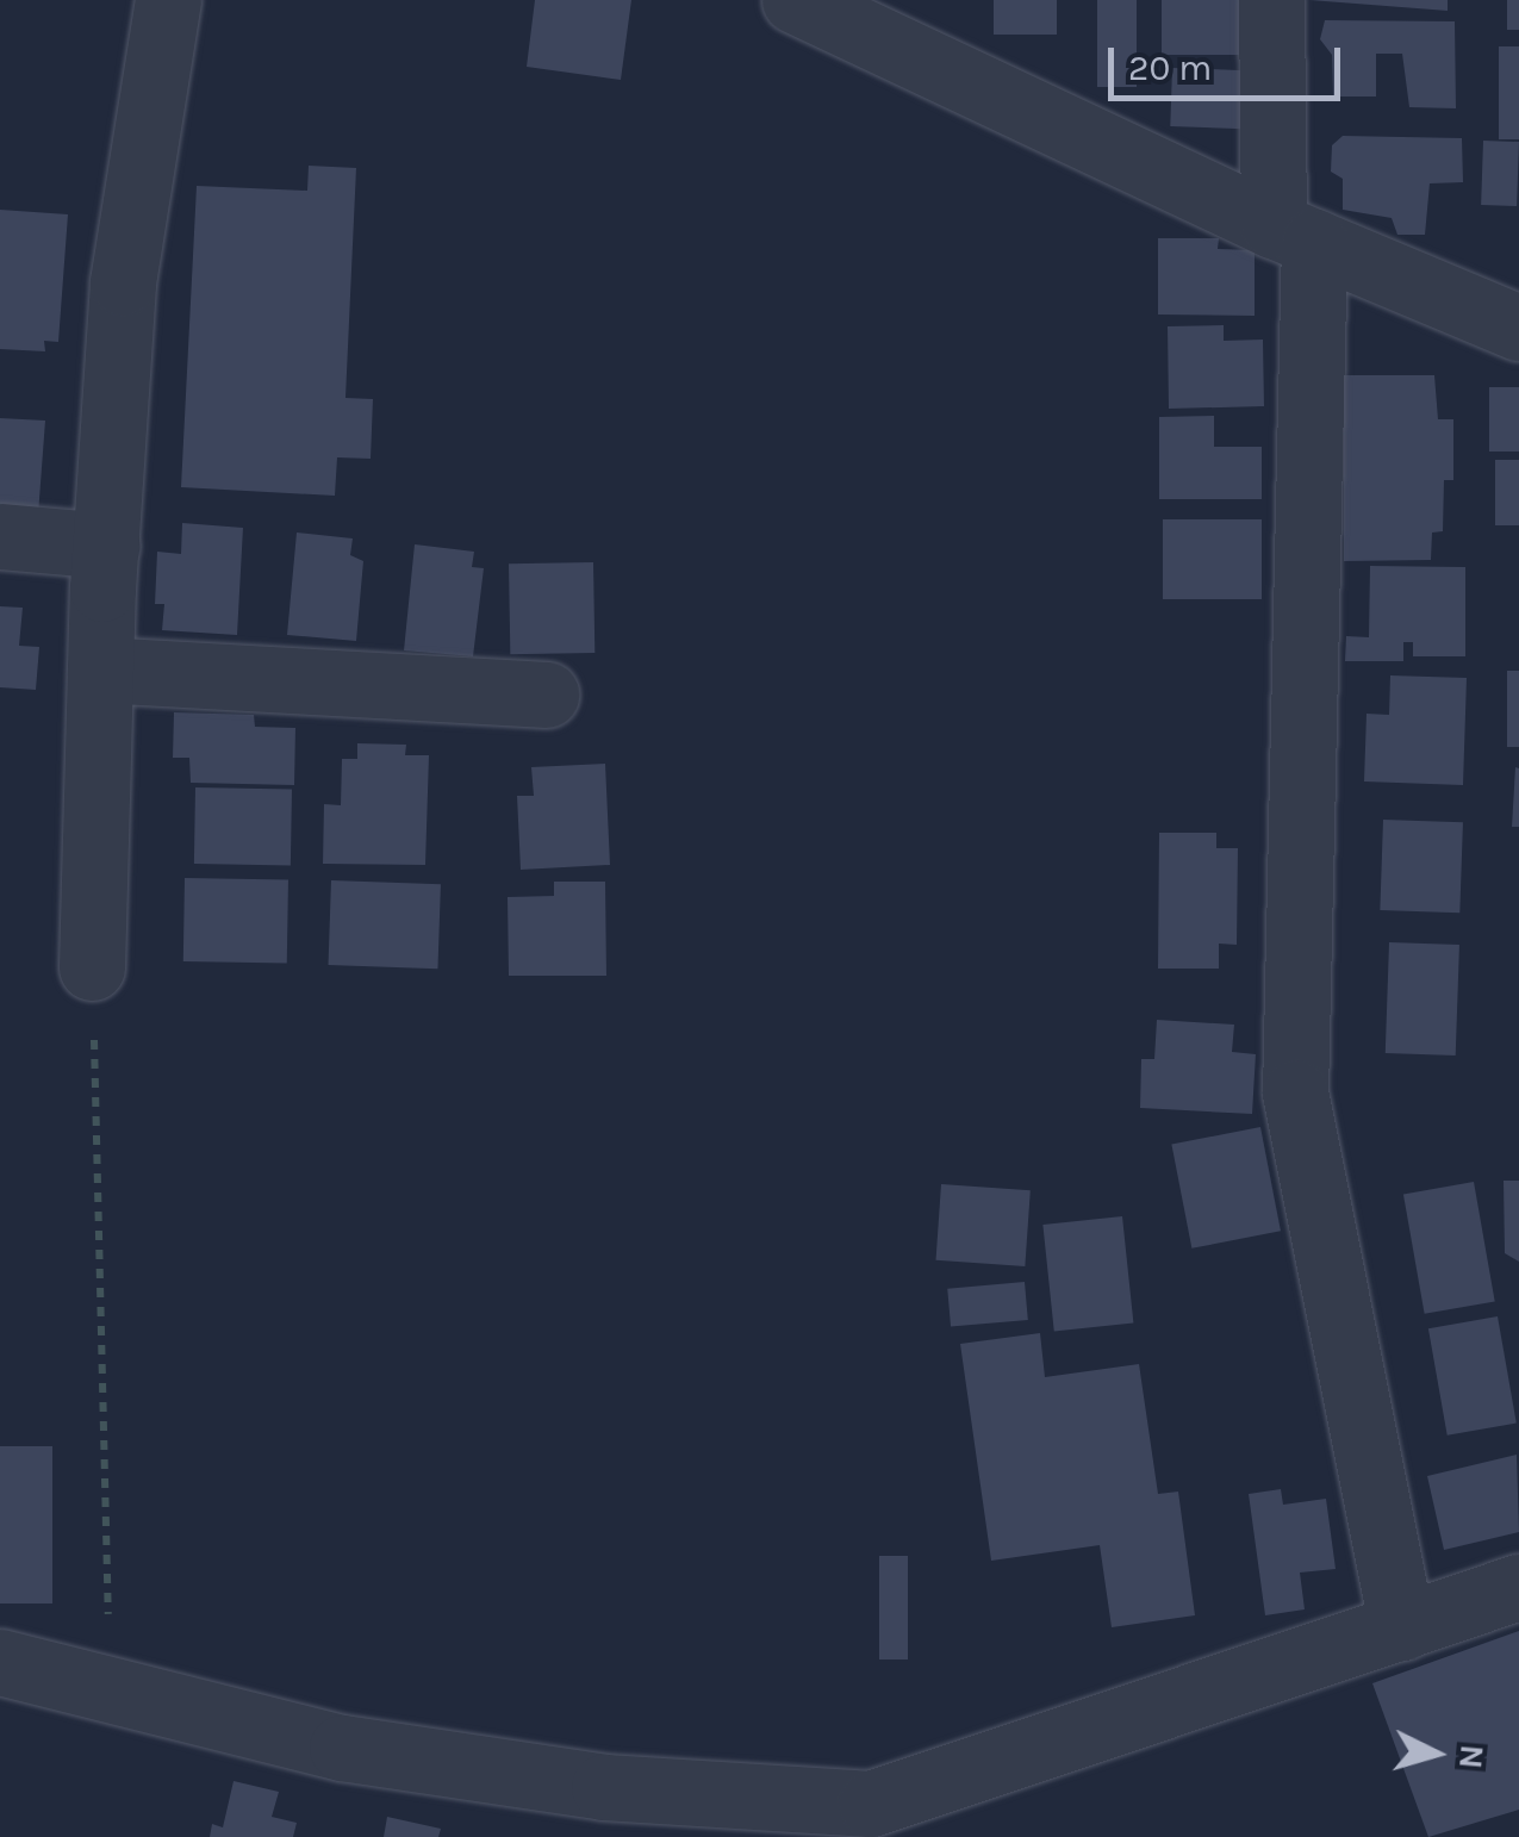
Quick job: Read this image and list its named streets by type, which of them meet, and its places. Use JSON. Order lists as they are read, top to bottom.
{
  "scale_bar": "20 m",
  "north": "right"
}
